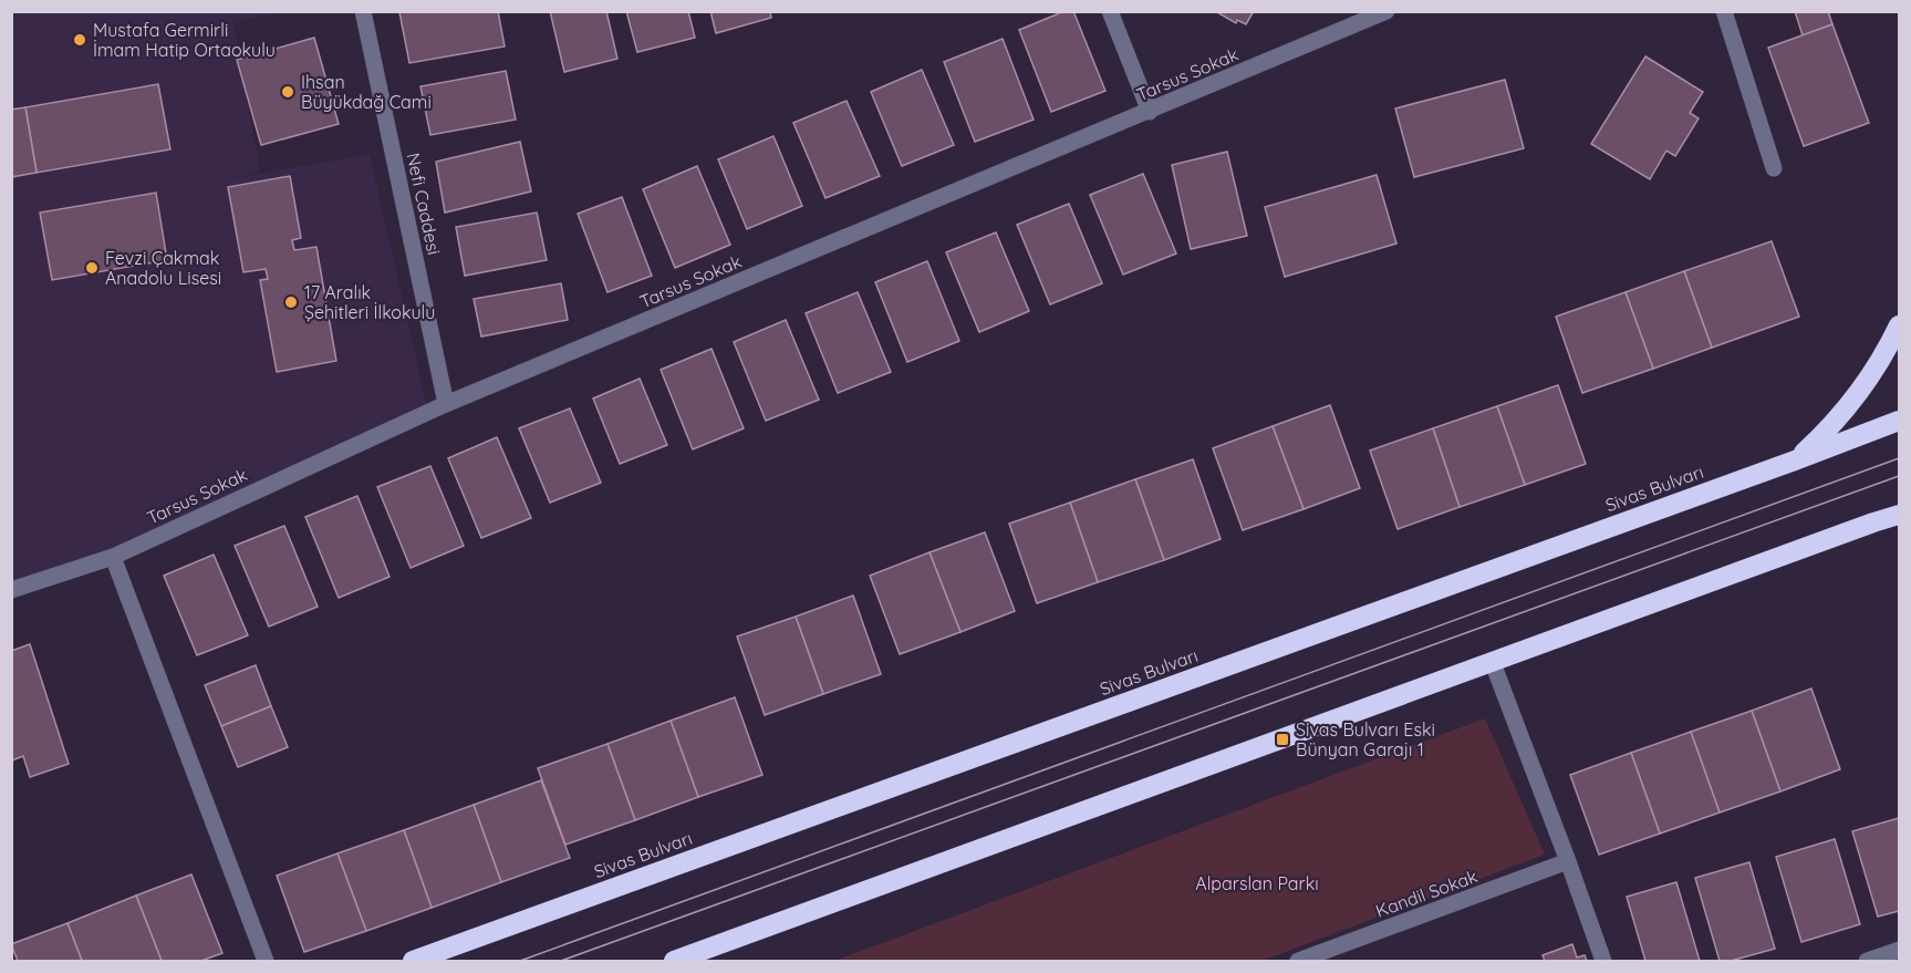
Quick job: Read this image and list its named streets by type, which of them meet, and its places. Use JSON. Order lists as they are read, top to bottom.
{
  "streets": {
    "highway": ["Sivas Bulvarı"],
    "street": ["Tarsus Sokak", "Nefi Caddesi", "Kandil Sokak"]
  },
  "crossings": [
    ["Tarsus Sokak", "Nefi Caddesi"]
  ],
  "parks": ["Alparslan Parkı"],
  "places": {
    "other": [
      "Mustafa Germirli İmam Hatip Ortaokulu",
      "Ihsan Büyükdağ Cami",
      "Fevzi Çakmak Anadolu Lisesi",
      "17 Aralık Şehitleri İlkokulu"
    ],
    "transit": ["Sivas Bulvarı Eski Bünyan Garajı 1"]
  }
}
